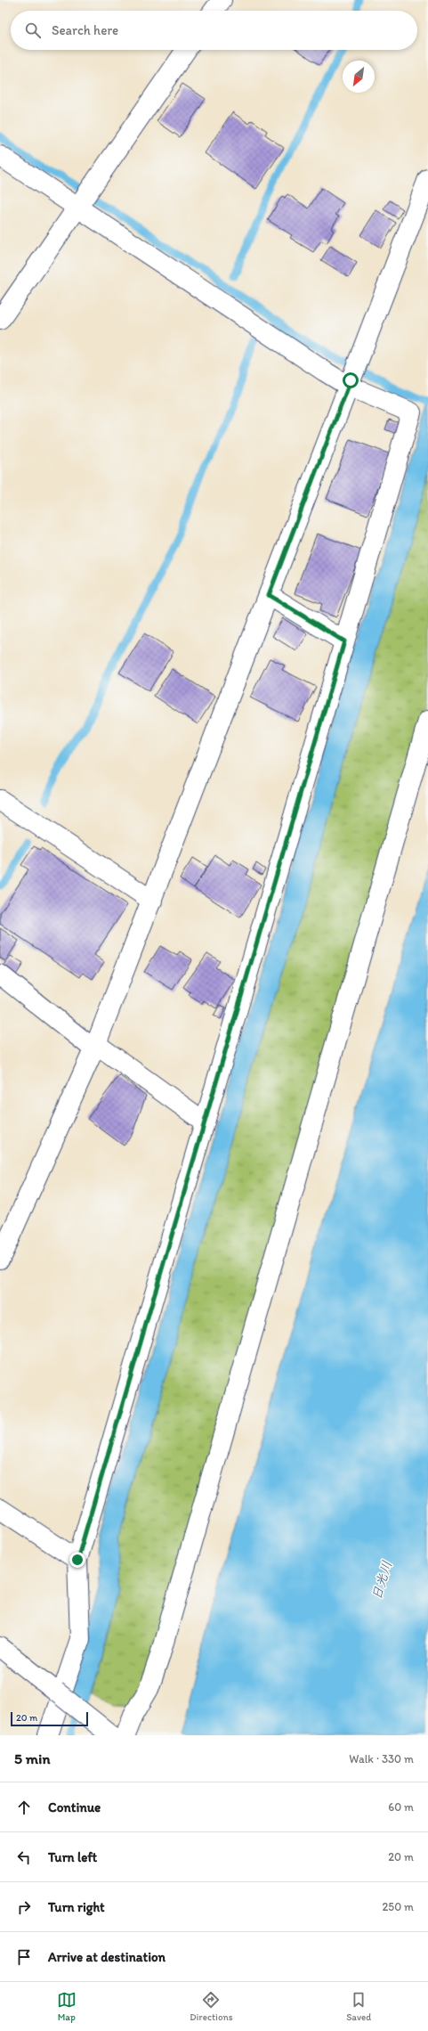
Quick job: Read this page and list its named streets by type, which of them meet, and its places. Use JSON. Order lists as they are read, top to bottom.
{
  "water": ["日光川"],
  "scale_bar": "20 m",
  "north": "bottom left",
  "page": {
    "search": "Search here",
    "scale": "20 m",
    "heading": ["5 min", "Walk · 330 m"],
    "list": [
      ["Continue", "60 m"],
      ["Turn left", "20 m"],
      ["Turn right", "250 m"],
      "Arrive at destination"
    ],
    "nav": ["Map", "Directions", "Saved"]
  }
}
